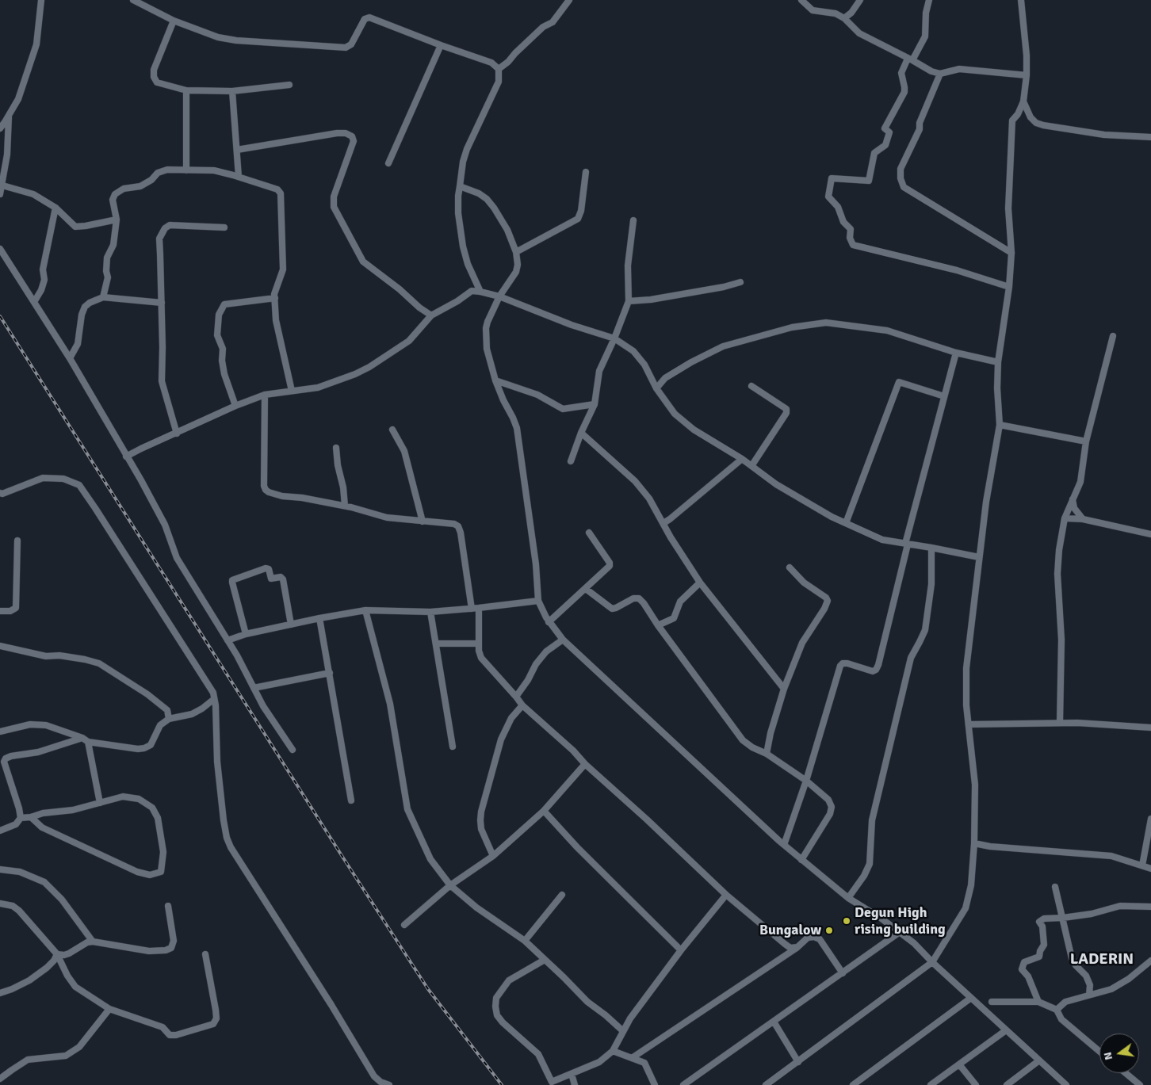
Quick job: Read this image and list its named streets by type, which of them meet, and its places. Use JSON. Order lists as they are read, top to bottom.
{
  "districts": ["LADERIN"],
  "places": ["Degun High rising building", "Bungalow"],
  "north": "left"
}
